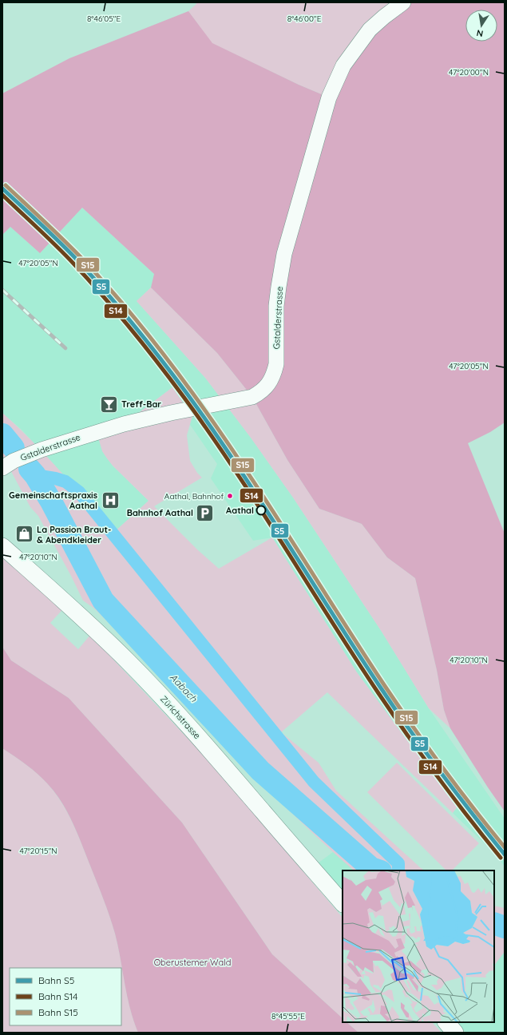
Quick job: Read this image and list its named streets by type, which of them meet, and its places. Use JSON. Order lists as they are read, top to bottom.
{
  "streets": {
    "main road": ["Zürichstrasse"],
    "street": ["Gstalderstrasse"]
  },
  "water": ["Aabach"],
  "parks": ["Oberustemer Wald"],
  "places": {
    "bar": ["Treff-Bar"],
    "other": ["Aathal, Bahnhof", "Aathal"],
    "hospital": ["Gemeinschaftspraxis Aathal"],
    "parking": ["Bahnhof Aathal"],
    "shop": ["La Passion Braut- & Abendkleider"]
  },
  "lines": ["rail line S15", "rail line S5", "rail line S14"],
  "legend": ["Bahn S5", "Bahn S14", "Bahn S15"],
  "north": "bottom",
  "coordinates": [
    "8°46'05\"E",
    "8°46'00\"E",
    "47°20'00\"N",
    "47°20'05\"N",
    "47°20'10\"N",
    "47°20'15\"N",
    "8°45'55\"E"
  ]
}
